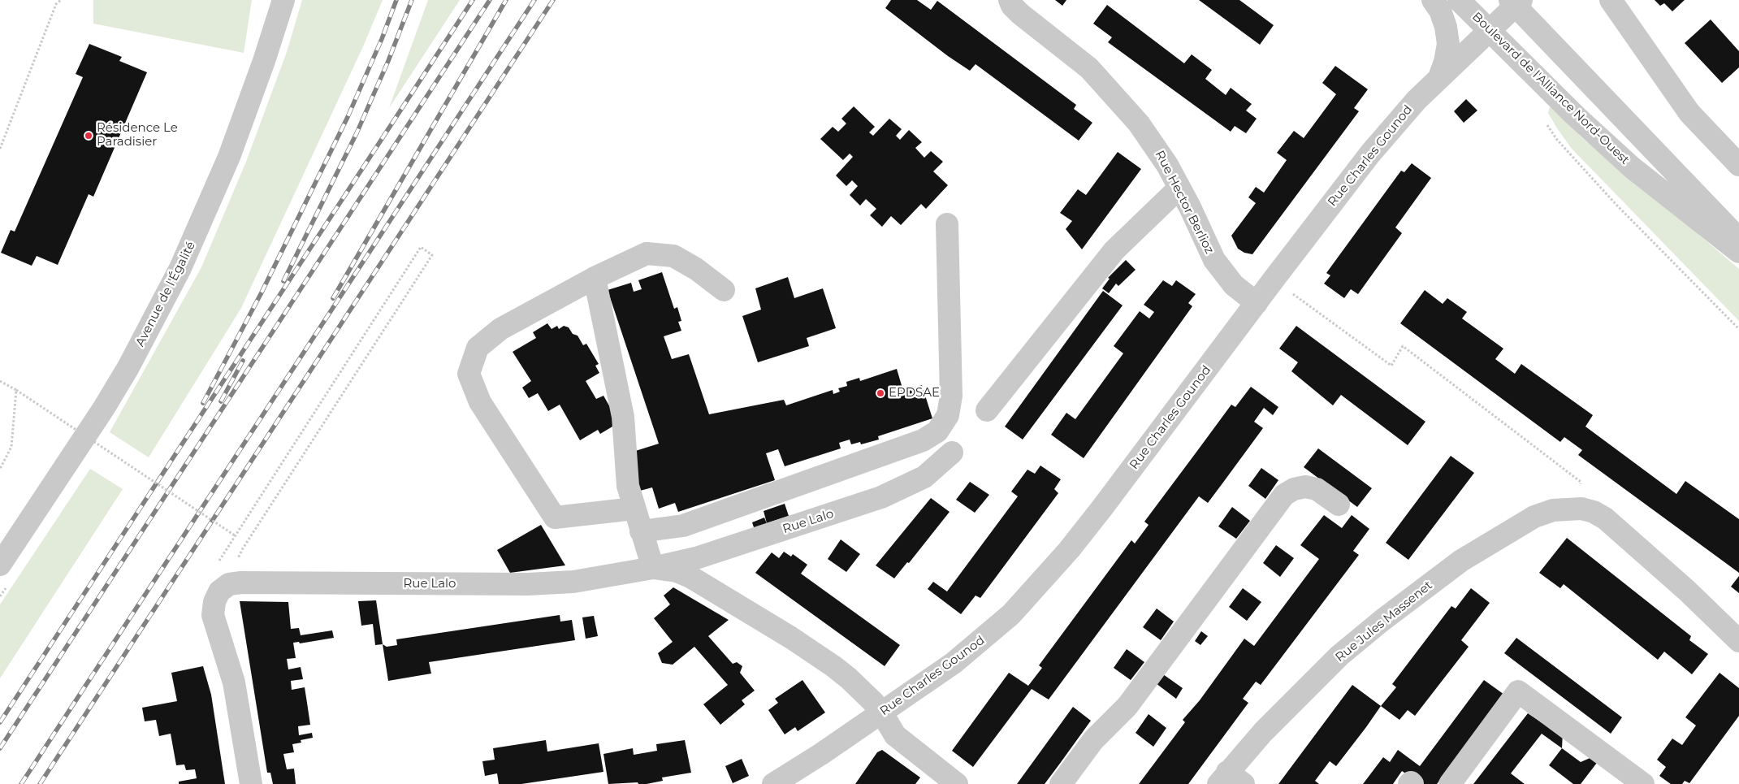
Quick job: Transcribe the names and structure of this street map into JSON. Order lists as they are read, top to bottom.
{
  "streets": {
    "street": [
      "Boulevard de l'Alliance Nord-Ouest",
      "Rue Charles Gounod",
      "Rue Hector Berlioz",
      "Avenue de l'Égalité",
      "Rue Lalo",
      "Rue Jules Massenet"
    ]
  },
  "crossings": [
    ["Boulevard de l'Alliance Nord-Ouest", "Rue Charles Gounod"],
    ["Rue Charles Gounod", "Rue Hector Berlioz"],
    ["Rue Charles Gounod", "Rue Lalo"]
  ],
  "places": ["Résidence Le Paradisier", "EPDSAE"]
}
